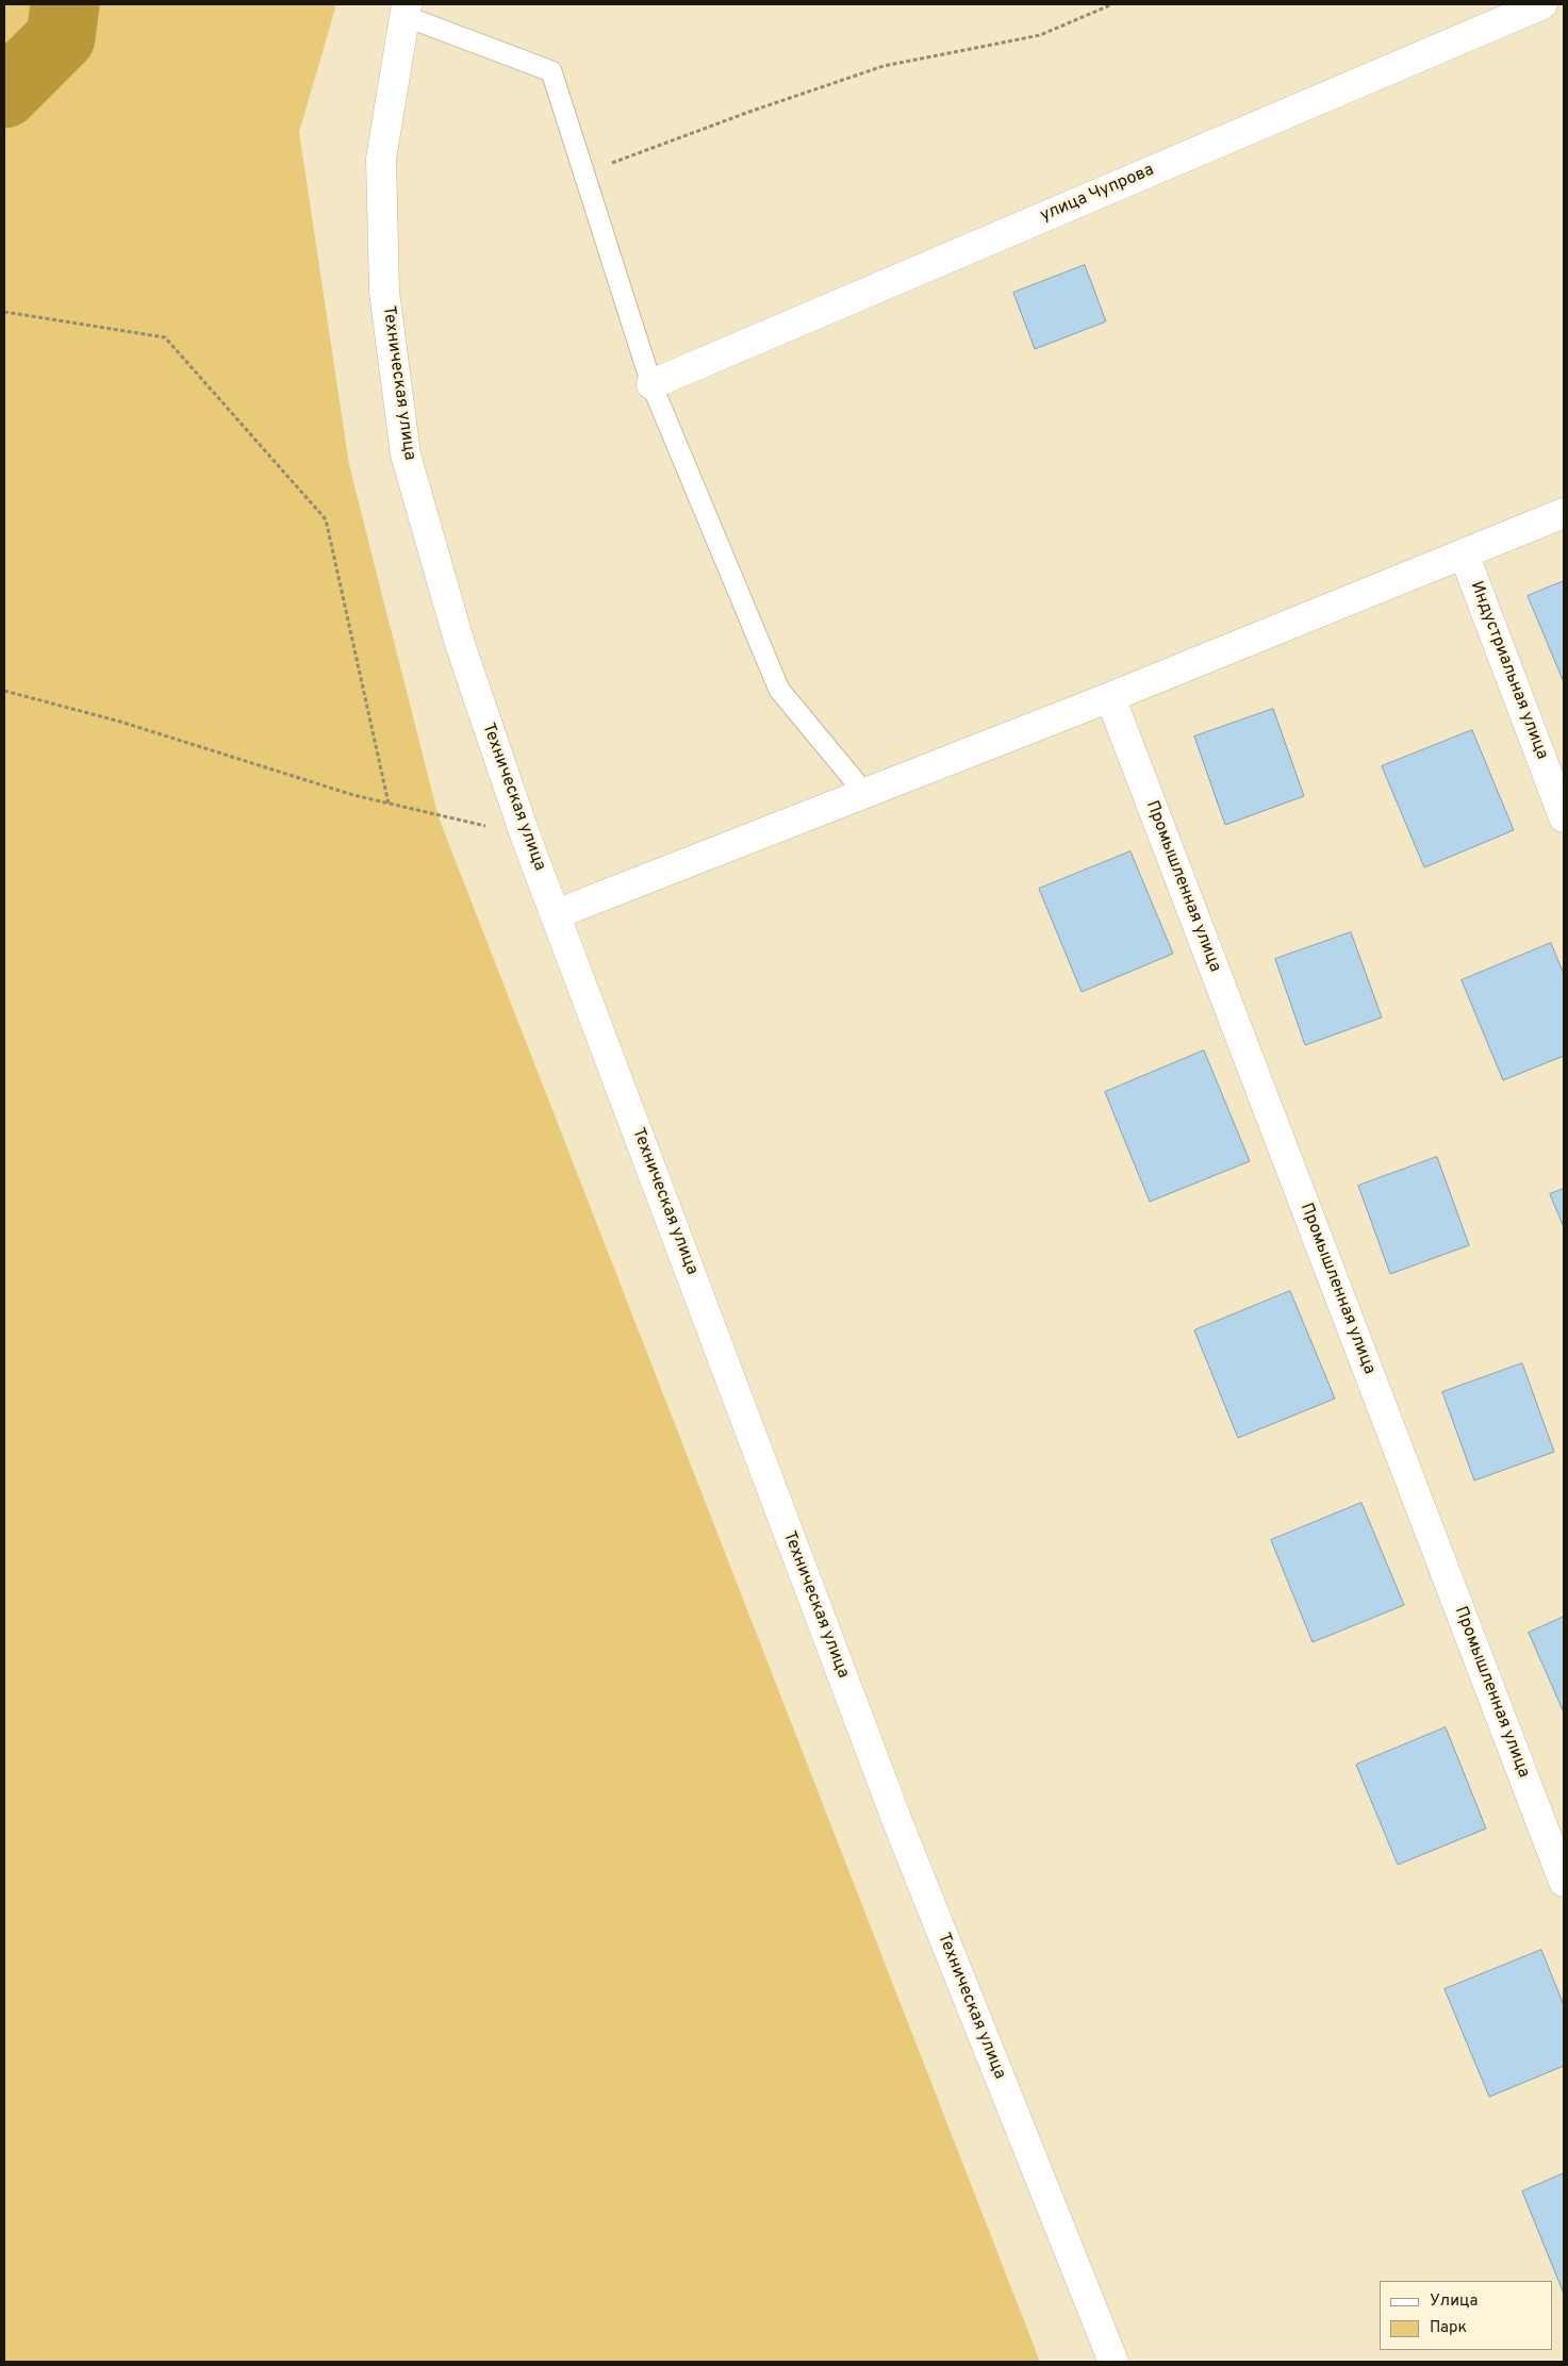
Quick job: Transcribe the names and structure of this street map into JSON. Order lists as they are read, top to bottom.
{
  "streets": {
    "street": [
      "улица Чупрова",
      "Техническая улица",
      "Индустриальная улица",
      "Промышленная улица"
    ]
  },
  "legend": ["Улица", "Парк"]
}
